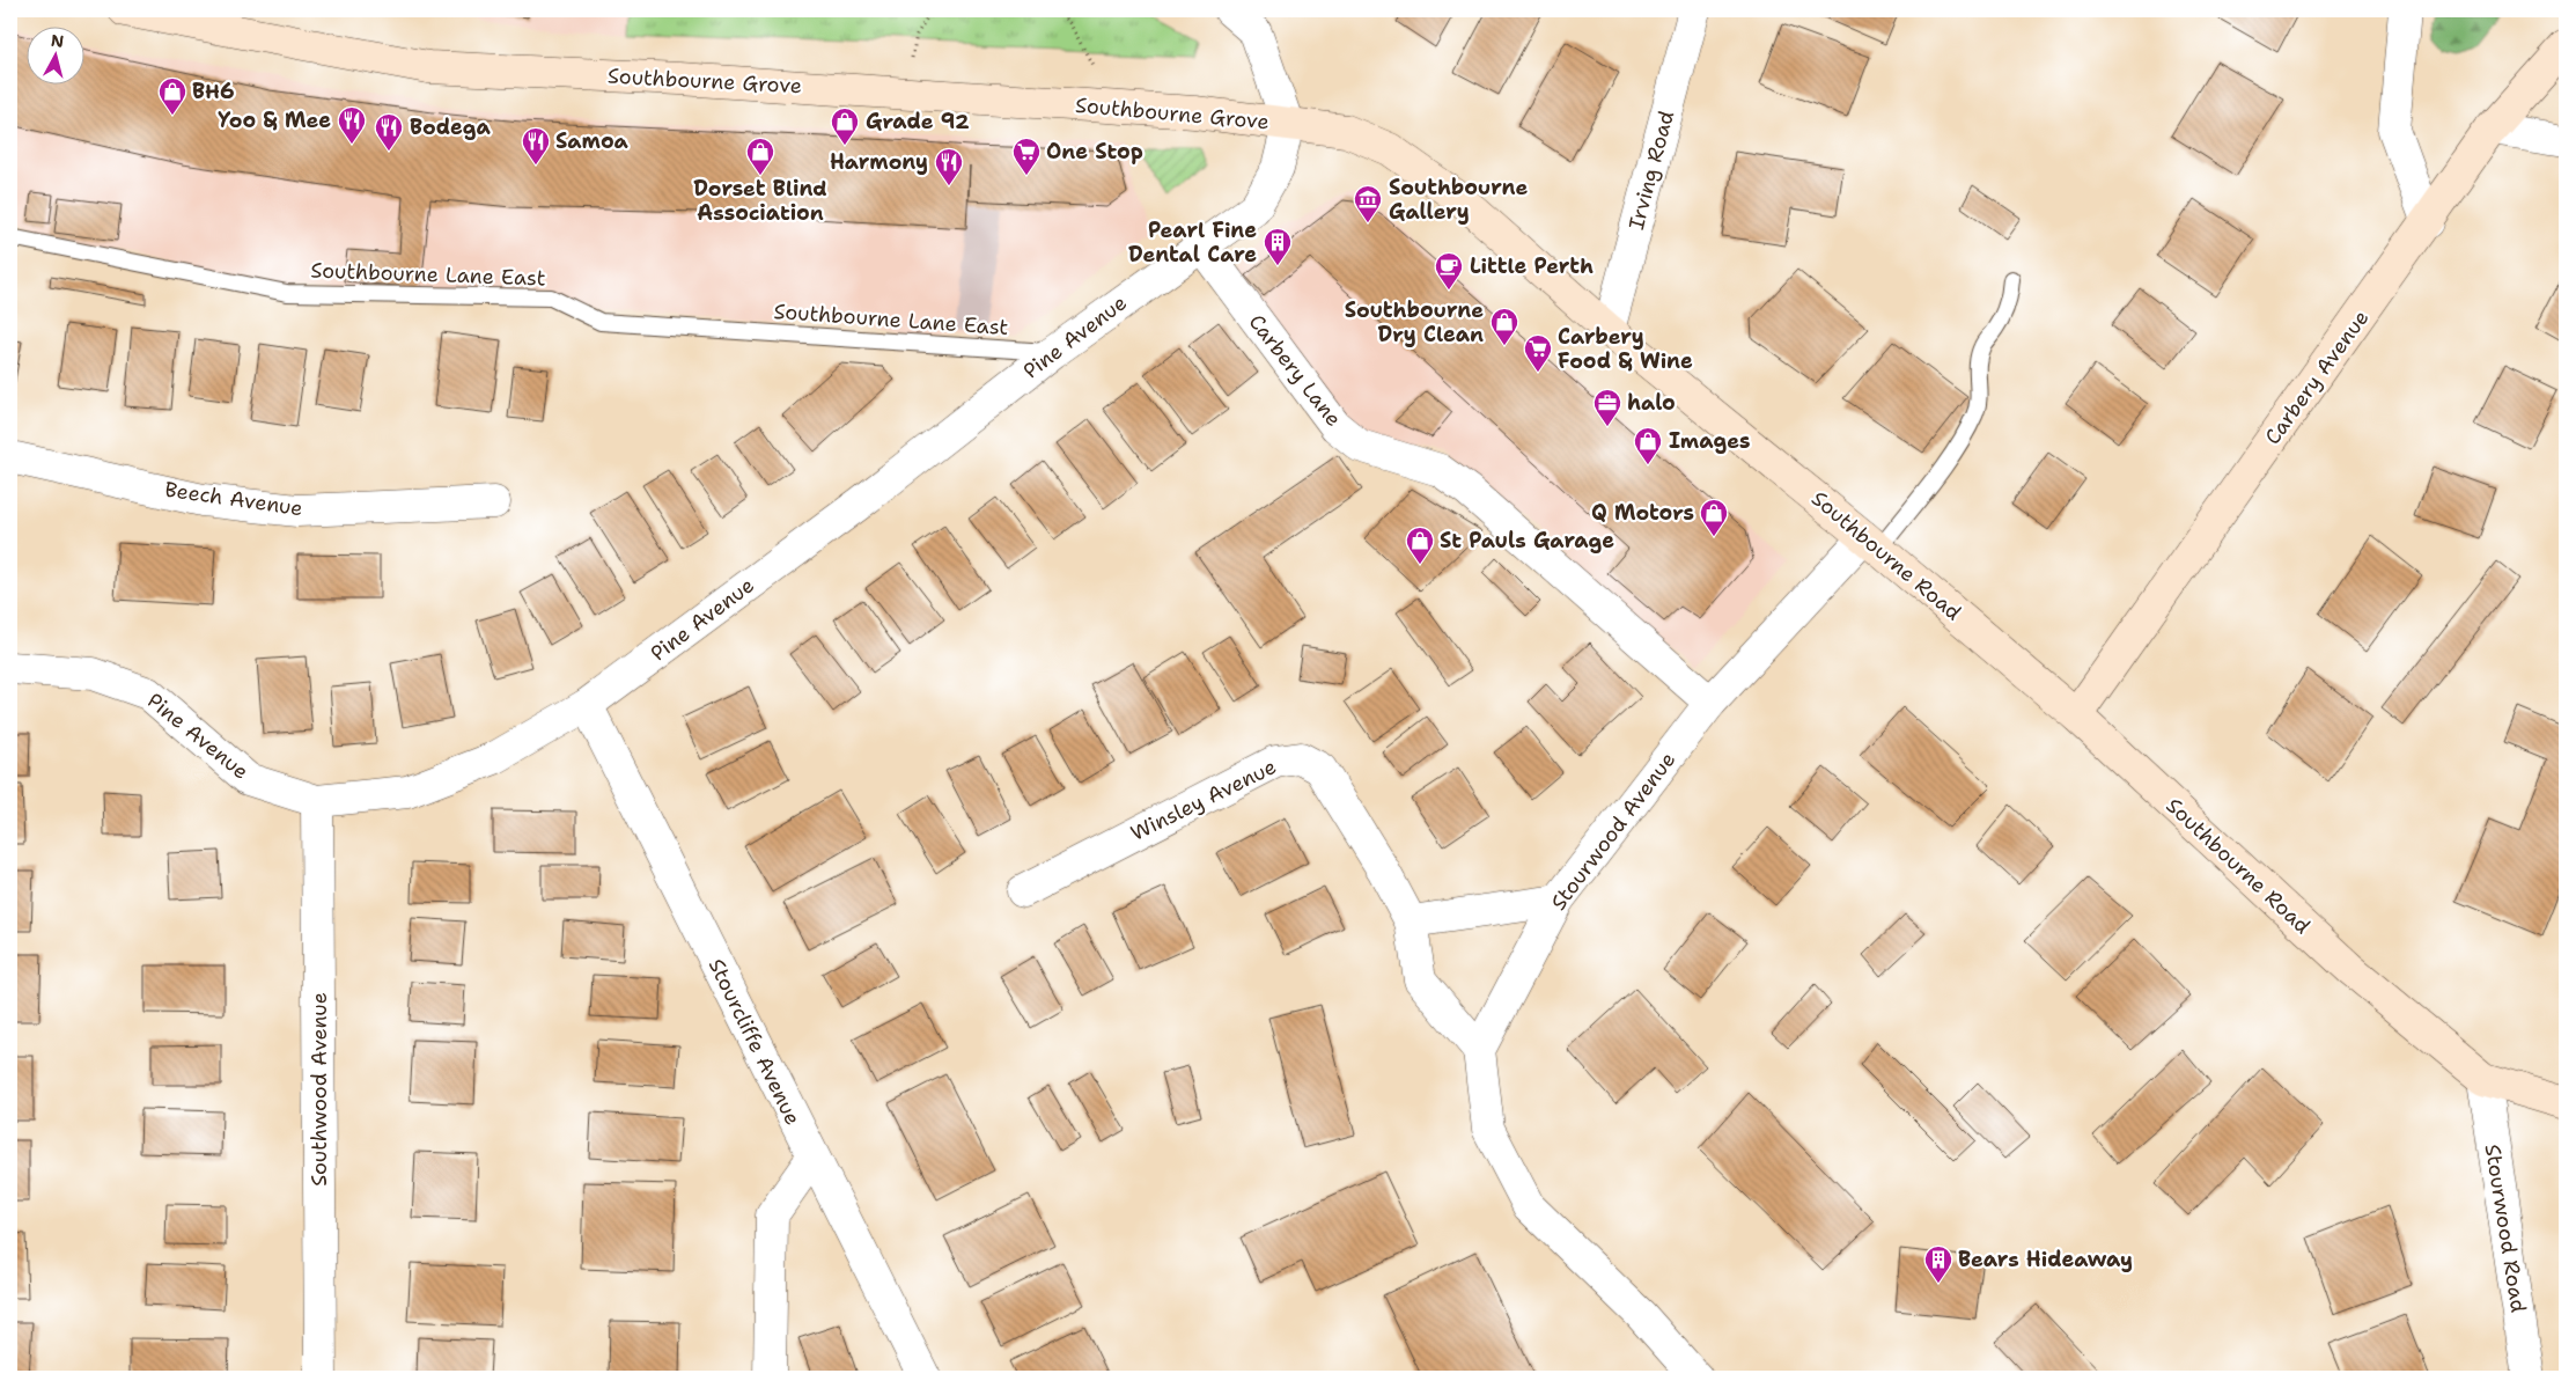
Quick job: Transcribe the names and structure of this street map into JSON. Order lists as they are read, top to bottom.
{
  "streets": {
    "main road": ["Southbourne Grove", "Carbery Avenue", "Southbourne Road"],
    "street": [
      "Irving Road",
      "Pine Avenue",
      "Carbery Lane",
      "Beech Avenue",
      "Winsley Avenue",
      "Stourwood Avenue",
      "Stourcliffe Avenue",
      "Southwood Avenue",
      "Stourwood Road"
    ],
    "lane": ["Southbourne Lane East"]
  },
  "crossings": [
    ["Southbourne Grove", "Pine Avenue"],
    ["Southbourne Grove", "Southbourne Road"],
    ["Irving Road", "Southbourne Road"],
    ["Southbourne Lane East", "Pine Avenue"],
    ["Pine Avenue", "Carbery Lane"],
    ["Pine Avenue", "Southbourne Road"],
    ["Pine Avenue", "Stourcliffe Avenue"],
    ["Pine Avenue", "Southwood Avenue"],
    ["Carbery Lane", "Stourwood Avenue"],
    ["Carbery Avenue", "Southbourne Road"],
    ["Southbourne Road", "Stourwood Avenue"],
    ["Southbourne Road", "Stourwood Road"],
    ["Winsley Avenue", "Stourwood Avenue"]
  ],
  "places": {
    "shop": [
      "BH6",
      "Grade 92",
      "Dorset Blind Association",
      "Southbourne Dry Clean",
      "Images",
      "Q Motors",
      "St Pauls Garage"
    ],
    "restaurant": [
      "Yoo & Mee",
      "Bodega",
      "Samoa",
      "Harmony"
    ],
    "supermarket": ["One Stop", "Carbery Food & Wine"],
    "museum": ["Southbourne Gallery"],
    "building": ["Pearl Fine Dental Care", "Bears Hideaway"],
    "cafe": ["Little Perth"],
    "office": ["halo"]
  },
  "north": "top"
}
